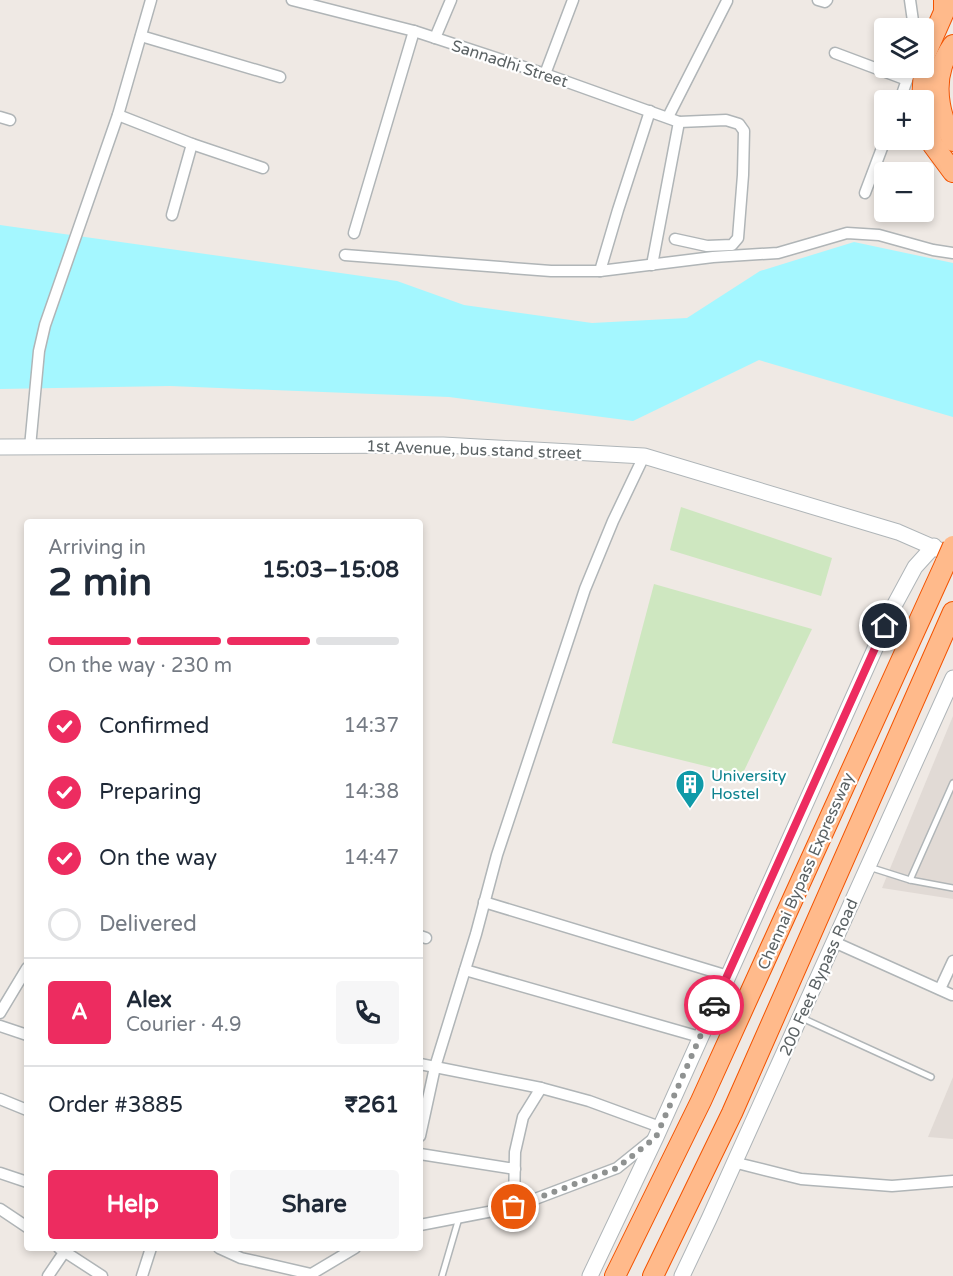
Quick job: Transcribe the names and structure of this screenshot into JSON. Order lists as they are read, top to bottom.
{
  "streets": {
    "highway": ["Chennai Bypass Expressway"],
    "street": ["Sannadhi Street", "1st Avenue, bus stand street", "200 Feet Bypass Road"]
  },
  "crossings": [
    ["1st Avenue, bus stand street", "Chennai Bypass Expressway"]
  ],
  "places": {
    "building": ["University Hostel"]
  },
  "page": {
    "map_buttons": ["+", "−"],
    "heading": ["2 min", "Arriving in", "15:03–15:08"],
    "panel": [
      "Alex",
      "Courier · 4.9",
      "Order #3885",
      "₹261"
    ],
    "bar": "On the way · 230 m",
    "list": [
      ["Confirmed", "14:37"],
      ["Preparing", "14:38"],
      ["On the way", "14:47"],
      "Delivered"
    ],
    "round": "A",
    "buttons": ["Help", "Share"]
  }
}
